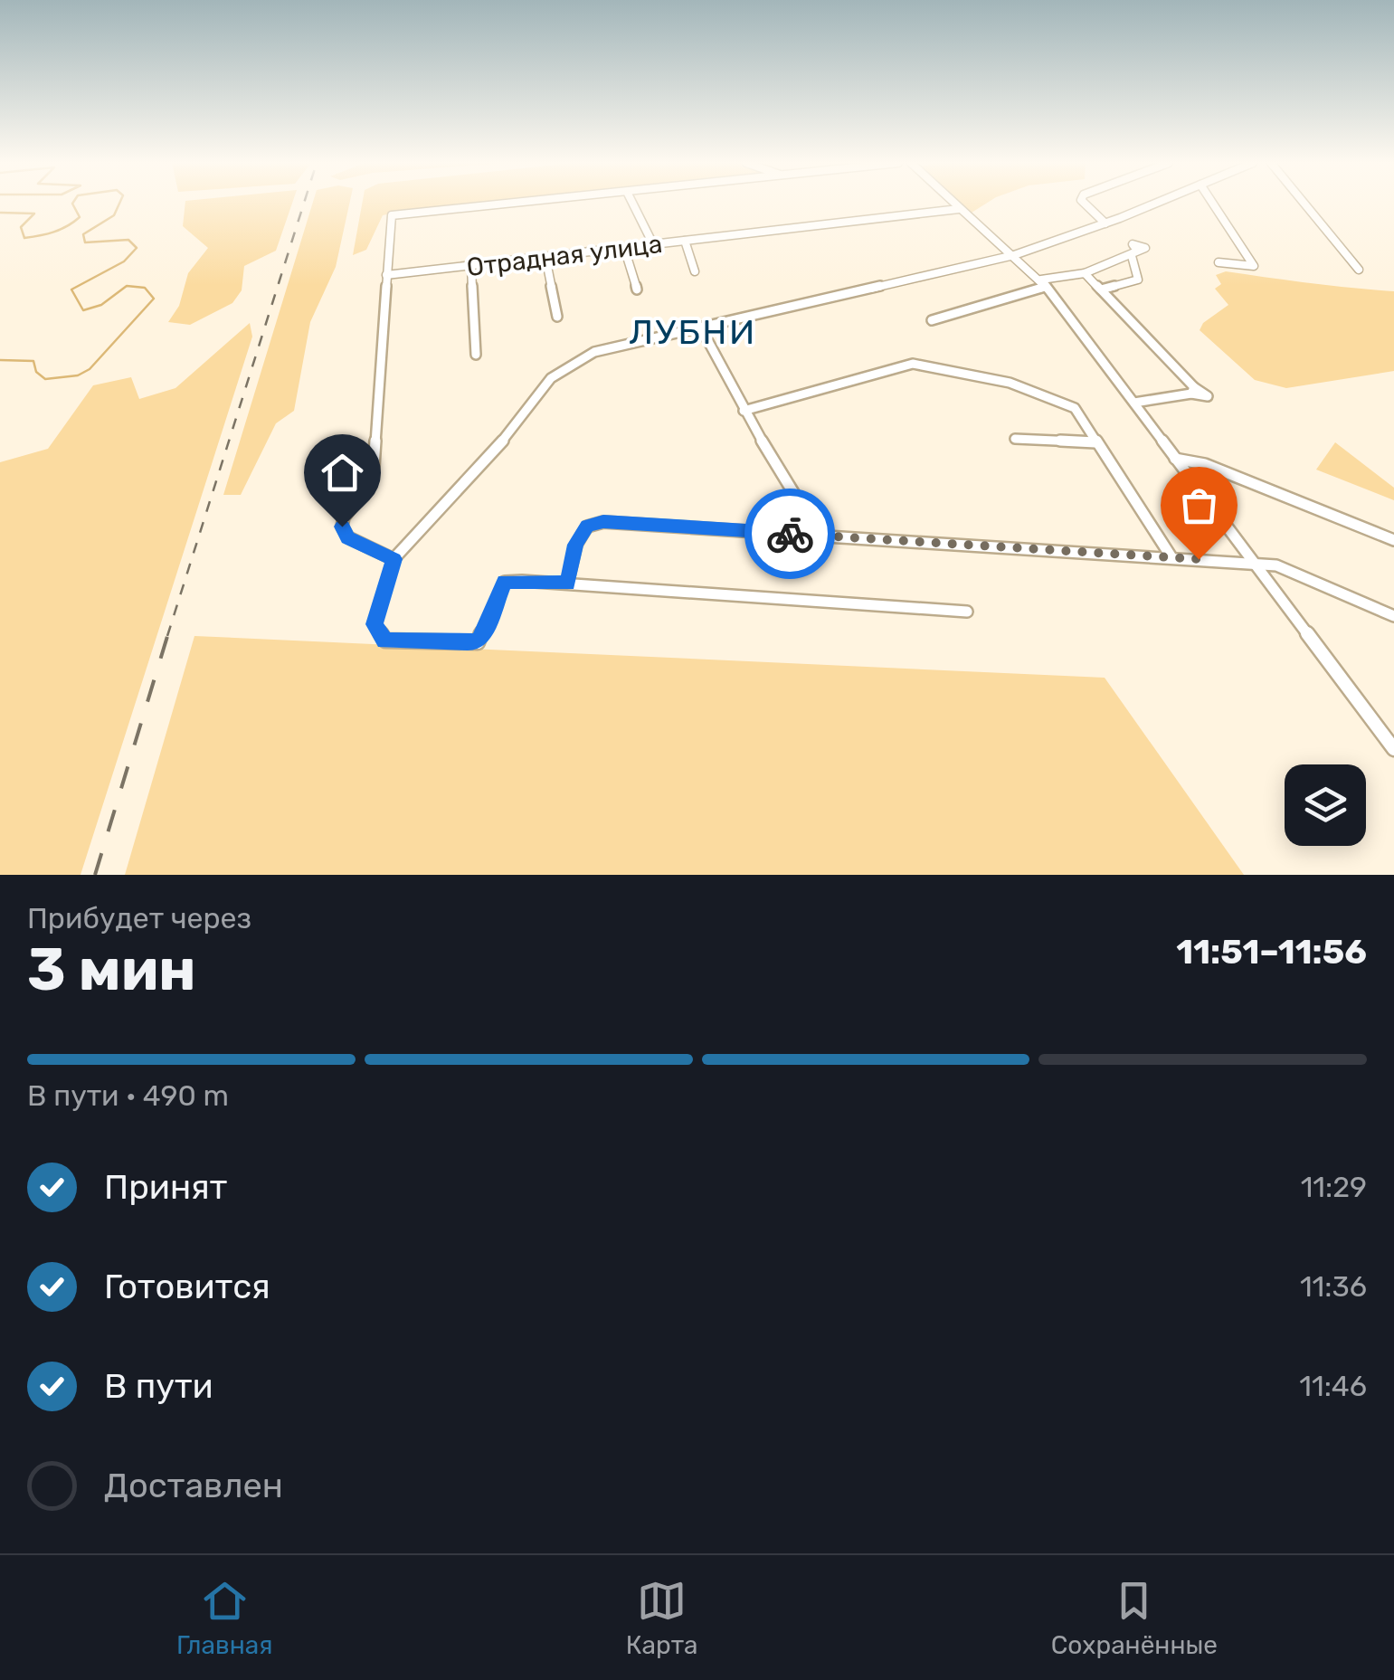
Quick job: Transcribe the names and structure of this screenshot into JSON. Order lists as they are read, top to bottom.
{
  "streets": {
    "street": ["Отрадная улица"]
  },
  "districts": ["ЛУБНИ"],
  "page": {
    "heading": ["3 мин", "Прибудет через", "11:51–11:56"],
    "bar": "В пути · 490 m",
    "list": [
      ["Принят", "11:29"],
      ["Готовится", "11:36"],
      ["В пути", "11:46"],
      "Доставлен"
    ],
    "tabs": ["Главная", "Карта", "Сохранённые"]
  }
}
